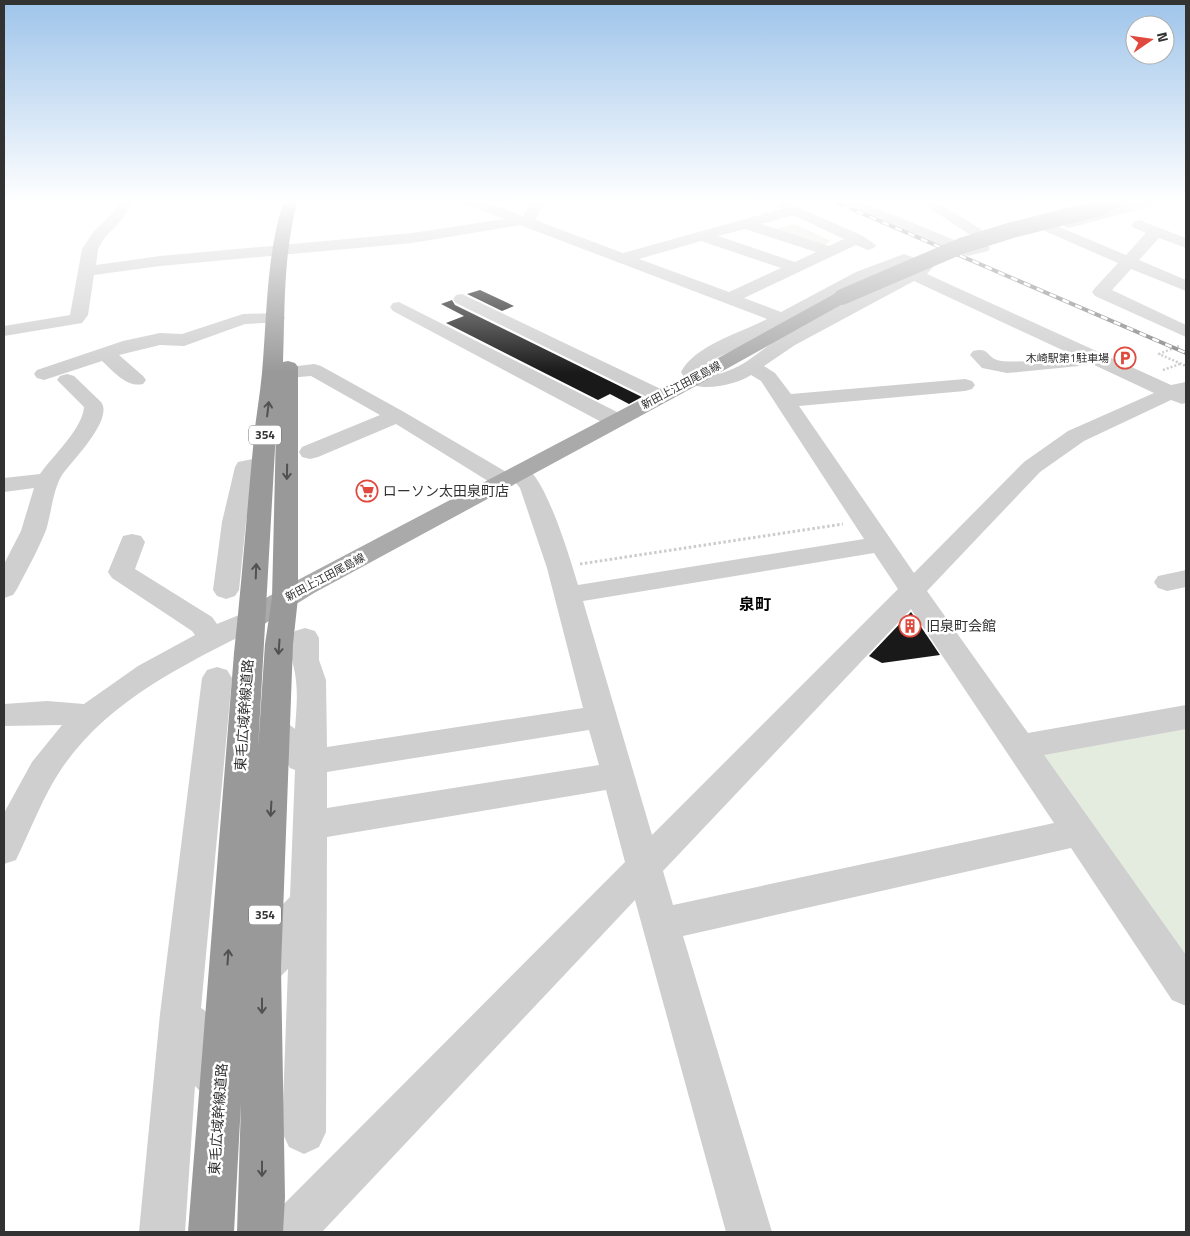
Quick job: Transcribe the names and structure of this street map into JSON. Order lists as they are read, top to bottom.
{
  "streets": {
    "highway": ["354", "東毛広域幹線道路"],
    "main road": ["新田上江田尾島線"]
  },
  "crossings": [
    ["新田上江田尾島線", "東毛広域幹線道路"]
  ],
  "districts": ["泉町"],
  "places": {
    "parking": ["木崎駅第1駐車場"],
    "supermarket": ["ローソン太田泉町店"],
    "building": ["旧泉町会館"]
  },
  "north": "right"
}
